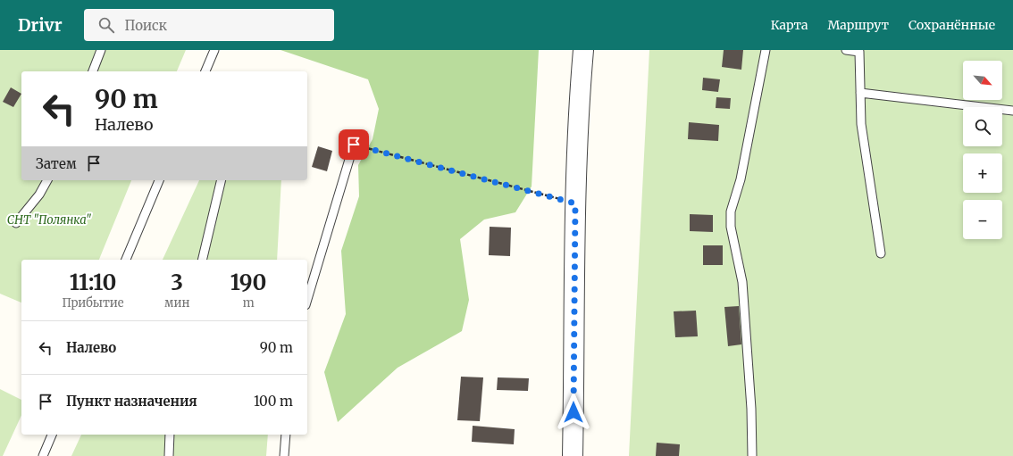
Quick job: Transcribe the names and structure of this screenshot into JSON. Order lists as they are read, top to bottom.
{
  "parks": ["СНТ \"Полянка\""],
  "north": "bottom right",
  "page": {
    "header": "Drivr",
    "search": "Поиск",
    "nav": ["Карта", "Маршрут", "Сохранённые"],
    "map_buttons": ["+", "−"],
    "turn": ["90 m", "Налево"],
    "then": "Затем",
    "eta": [
      "11:10",
      "Прибытие",
      "3",
      "мин",
      "190",
      "m"
    ],
    "list": [
      {
        "name": "Налево",
        "value": "90 m"
      },
      {
        "name": "Пункт назначения",
        "value": "100 m"
      }
    ]
  }
}
